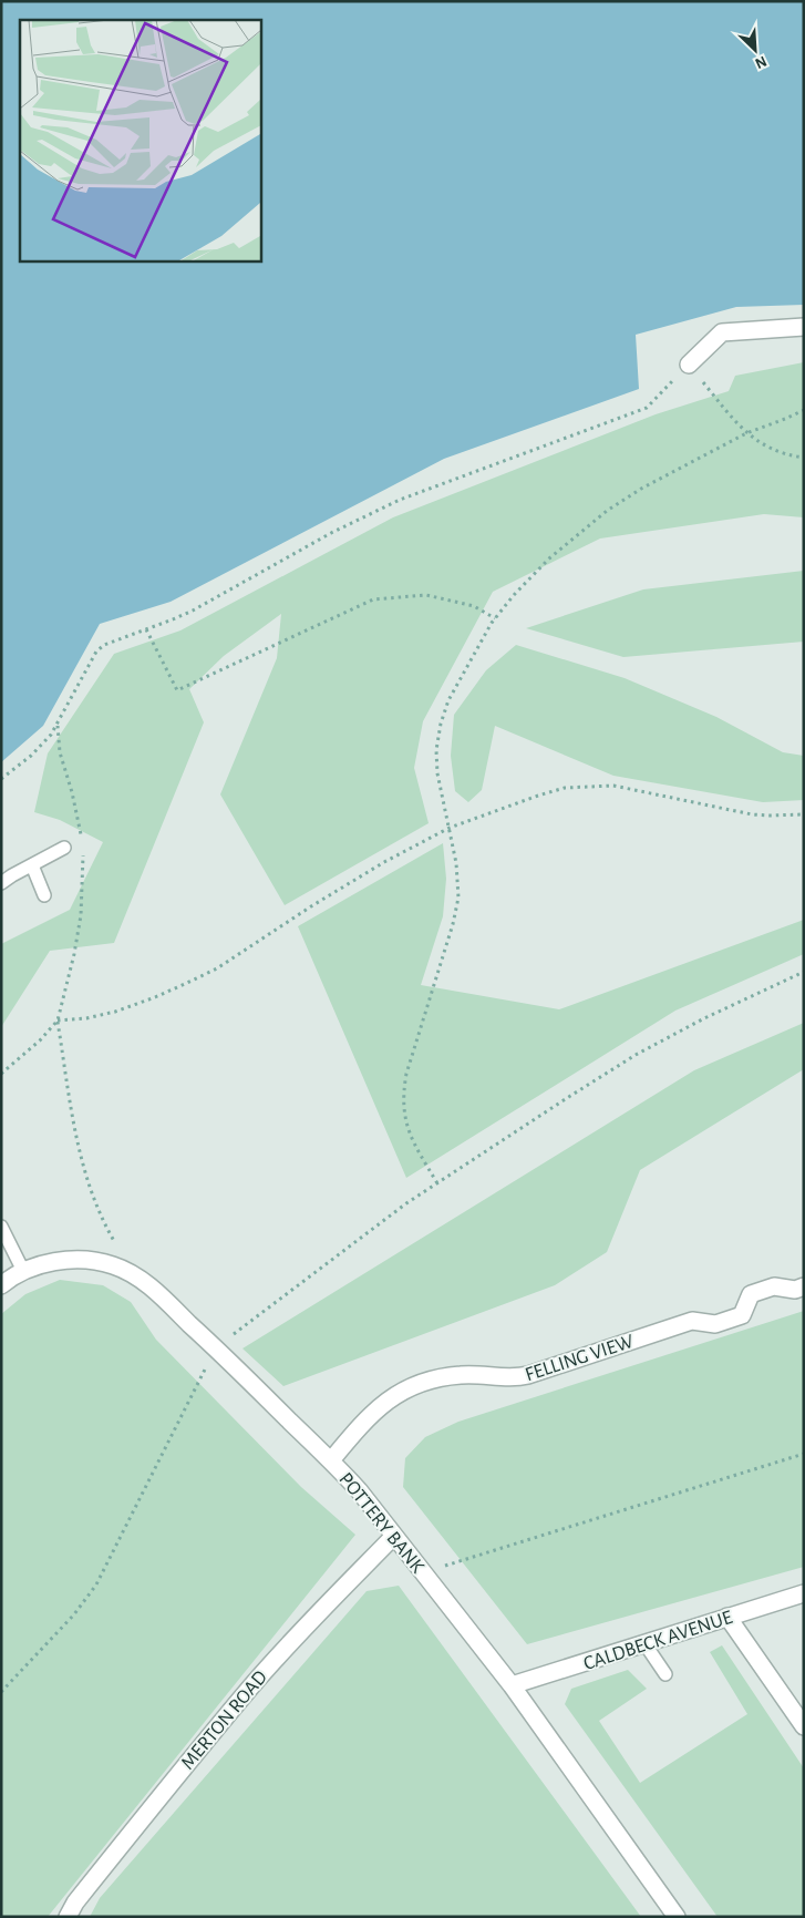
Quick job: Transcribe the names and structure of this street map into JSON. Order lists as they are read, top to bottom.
{
  "streets": {
    "street": [
      "FELLING VIEW",
      "POTTERY BANK",
      "CALDBECK AVENUE",
      "MERTON ROAD"
    ]
  },
  "crossings": [
    ["FELLING VIEW", "POTTERY BANK"],
    ["POTTERY BANK", "CALDBECK AVENUE"],
    ["POTTERY BANK", "MERTON ROAD"]
  ],
  "north": "bottom right"
}
